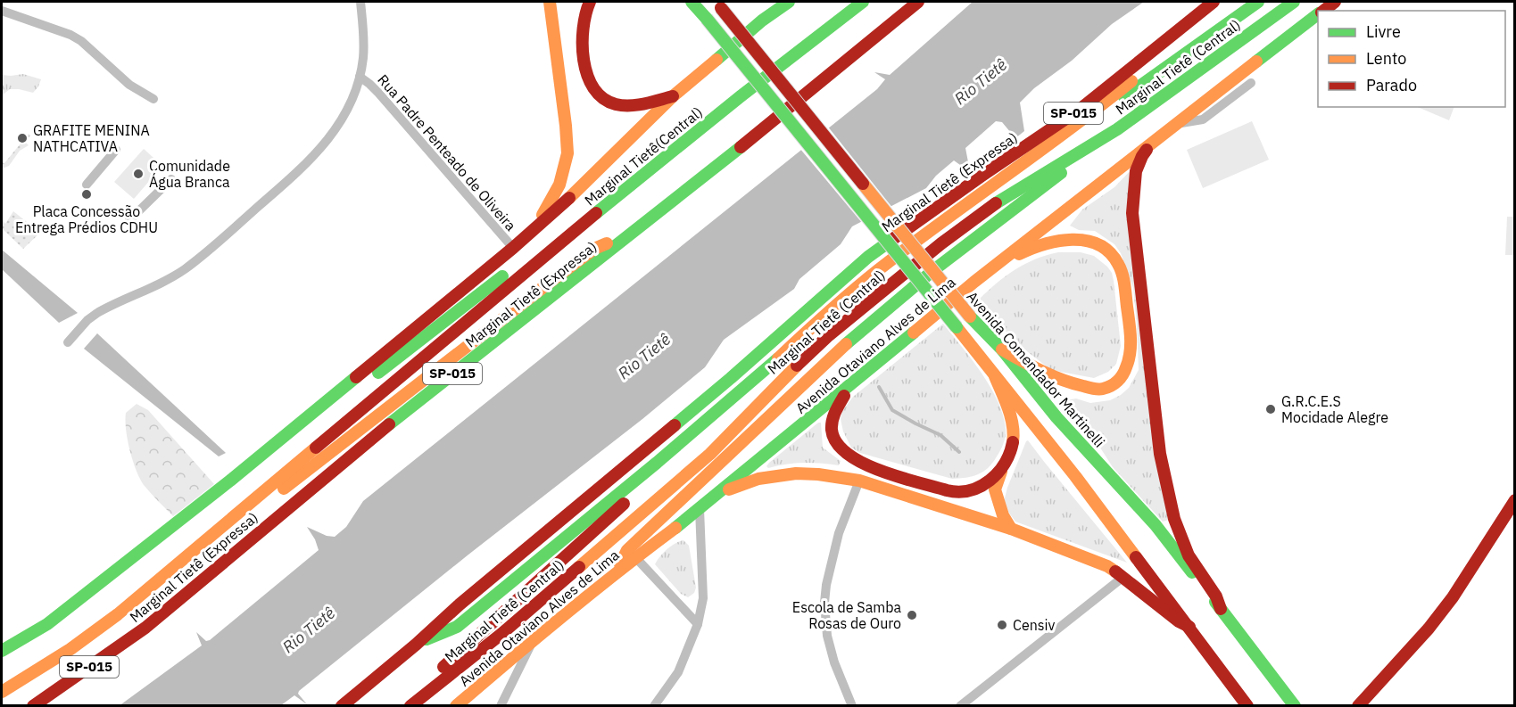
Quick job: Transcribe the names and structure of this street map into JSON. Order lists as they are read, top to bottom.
{
  "streets": {
    "main road": [
      "Marginal Tietê (Central)",
      "SP-015",
      "Marginal Tietê(Central)",
      "Marginal Tietê (Expressa)",
      "Avenida Otaviano Alves de Lima",
      "Avenida Comendador Martinelli"
    ],
    "street": ["Rua Padre Penteado de Oliveira"]
  },
  "crossings": [
    ["Marginal Tietê (Central)", "SP-015"],
    ["Marginal Tietê (Central)", "Marginal Tietê (Expressa)"]
  ],
  "water": ["Rio Tietê"],
  "places": [
    "GRAFITE MENINA NATHCATIVA",
    "Comunidade Água Branca",
    "Placa Concessão Entrega Prédios CDHU",
    "G.R.C.E.S Mocidade Alegre",
    "Escola de Samba Rosas de Ouro",
    "Censiv"
  ],
  "legend": ["Livre", "Lento", "Parado"]
}
